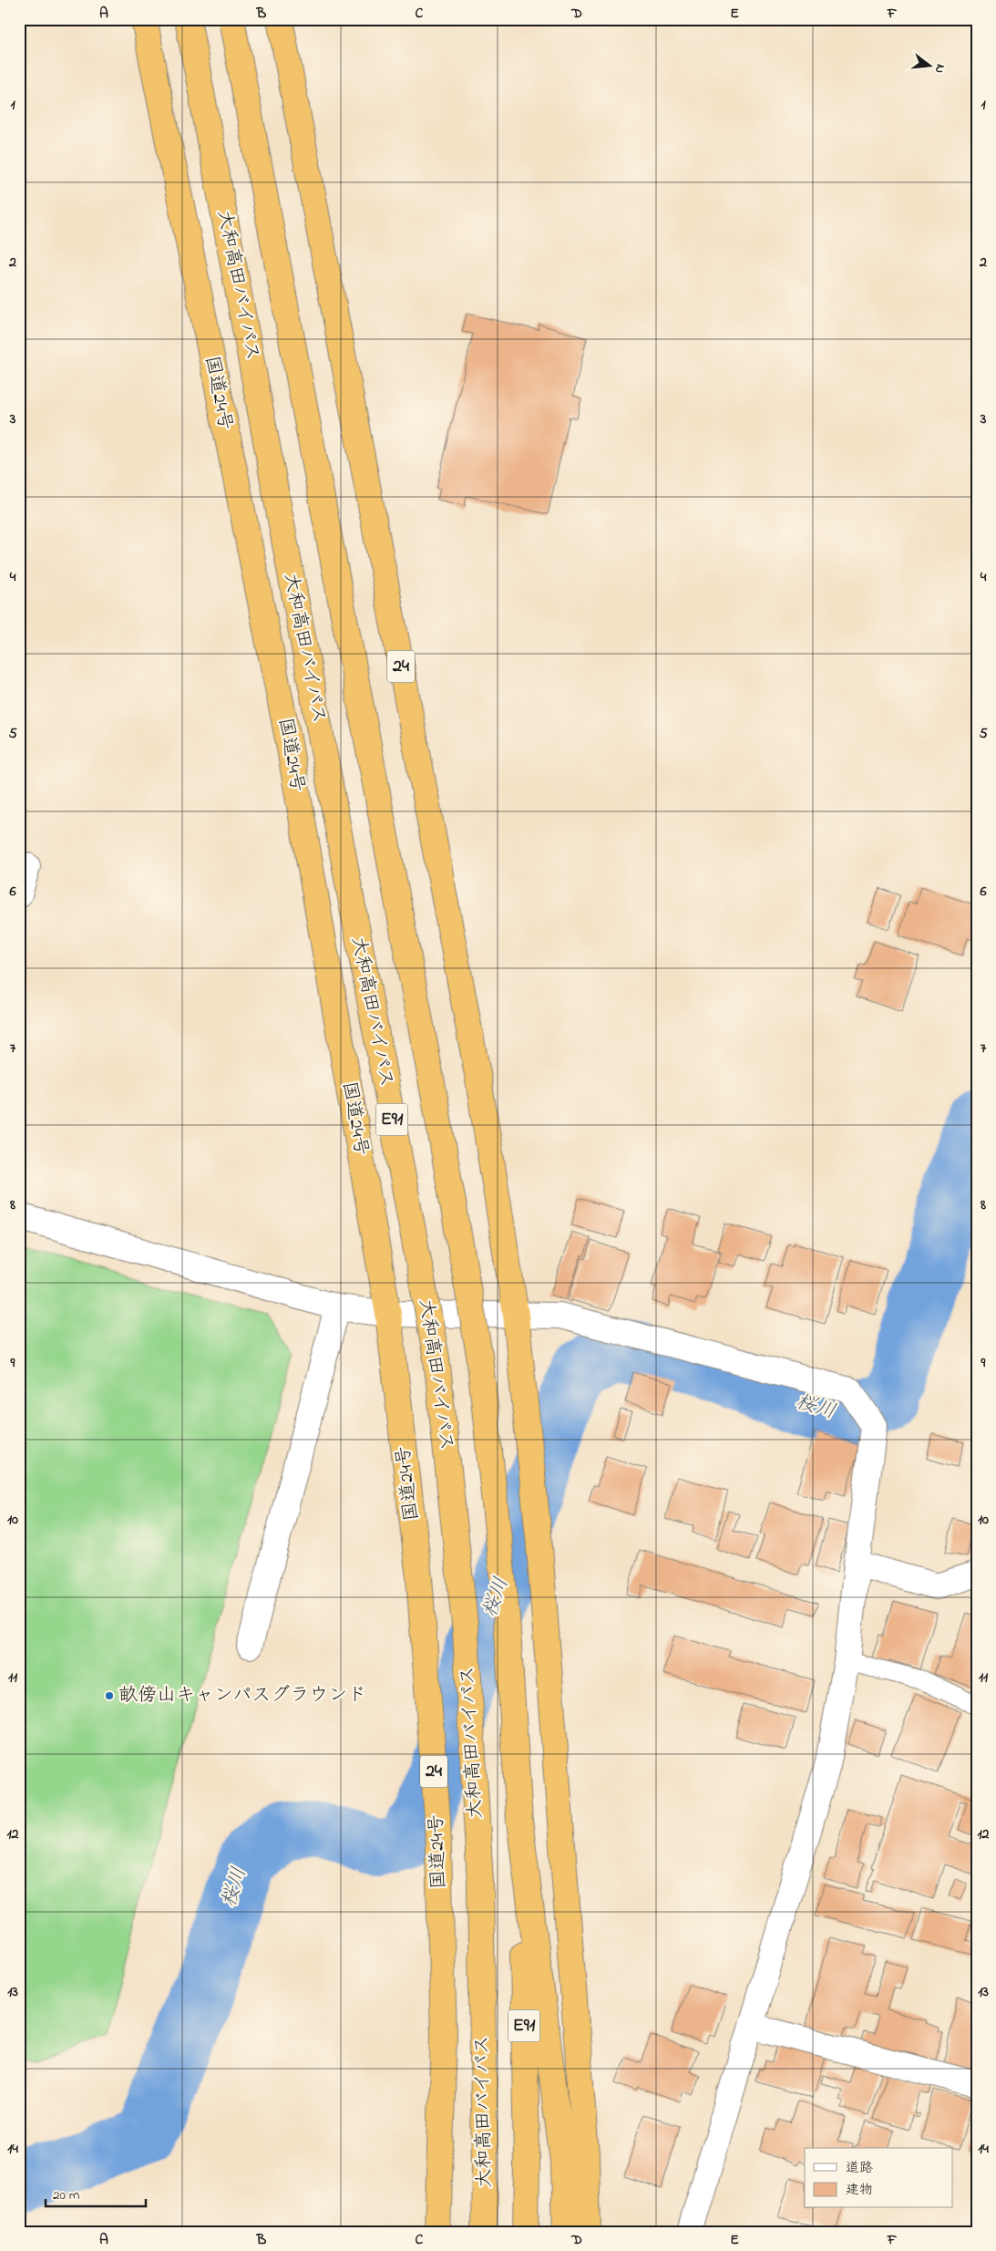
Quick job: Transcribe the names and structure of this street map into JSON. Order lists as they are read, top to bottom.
{
  "streets": {
    "highway": [
      "大和高田バイパス",
      "国道24号",
      "24",
      "E91"
    ]
  },
  "water": ["桜川"],
  "places": ["畝傍山キャンパスグラウンド"],
  "legend": ["道路", "建物"],
  "scale_bar": "20 m",
  "north": "right",
  "grid": {
    "columns": [
      "A",
      "B",
      "C",
      "D",
      "E",
      "F"
    ],
    "rows": [
      "1",
      "2",
      "3",
      "4",
      "5",
      "6",
      "7",
      "8",
      "9",
      "10",
      "11",
      "12",
      "13",
      "14"
    ]
  }
}
